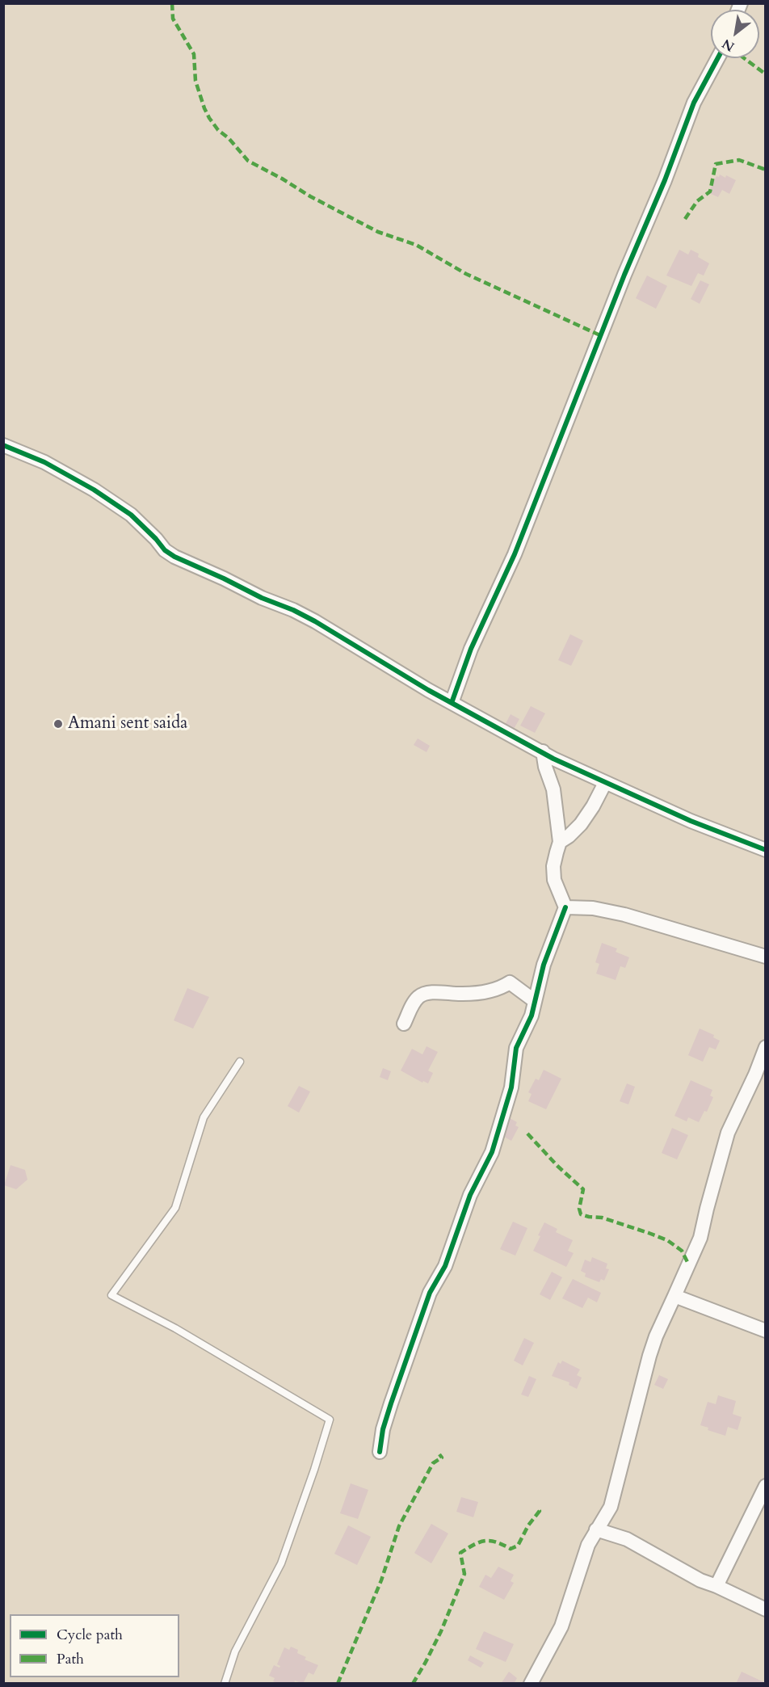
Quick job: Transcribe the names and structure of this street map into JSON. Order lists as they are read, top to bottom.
{
  "places": ["Amani sent saida"],
  "legend": ["Cycle path", "Path"],
  "north": "bottom left"
}
